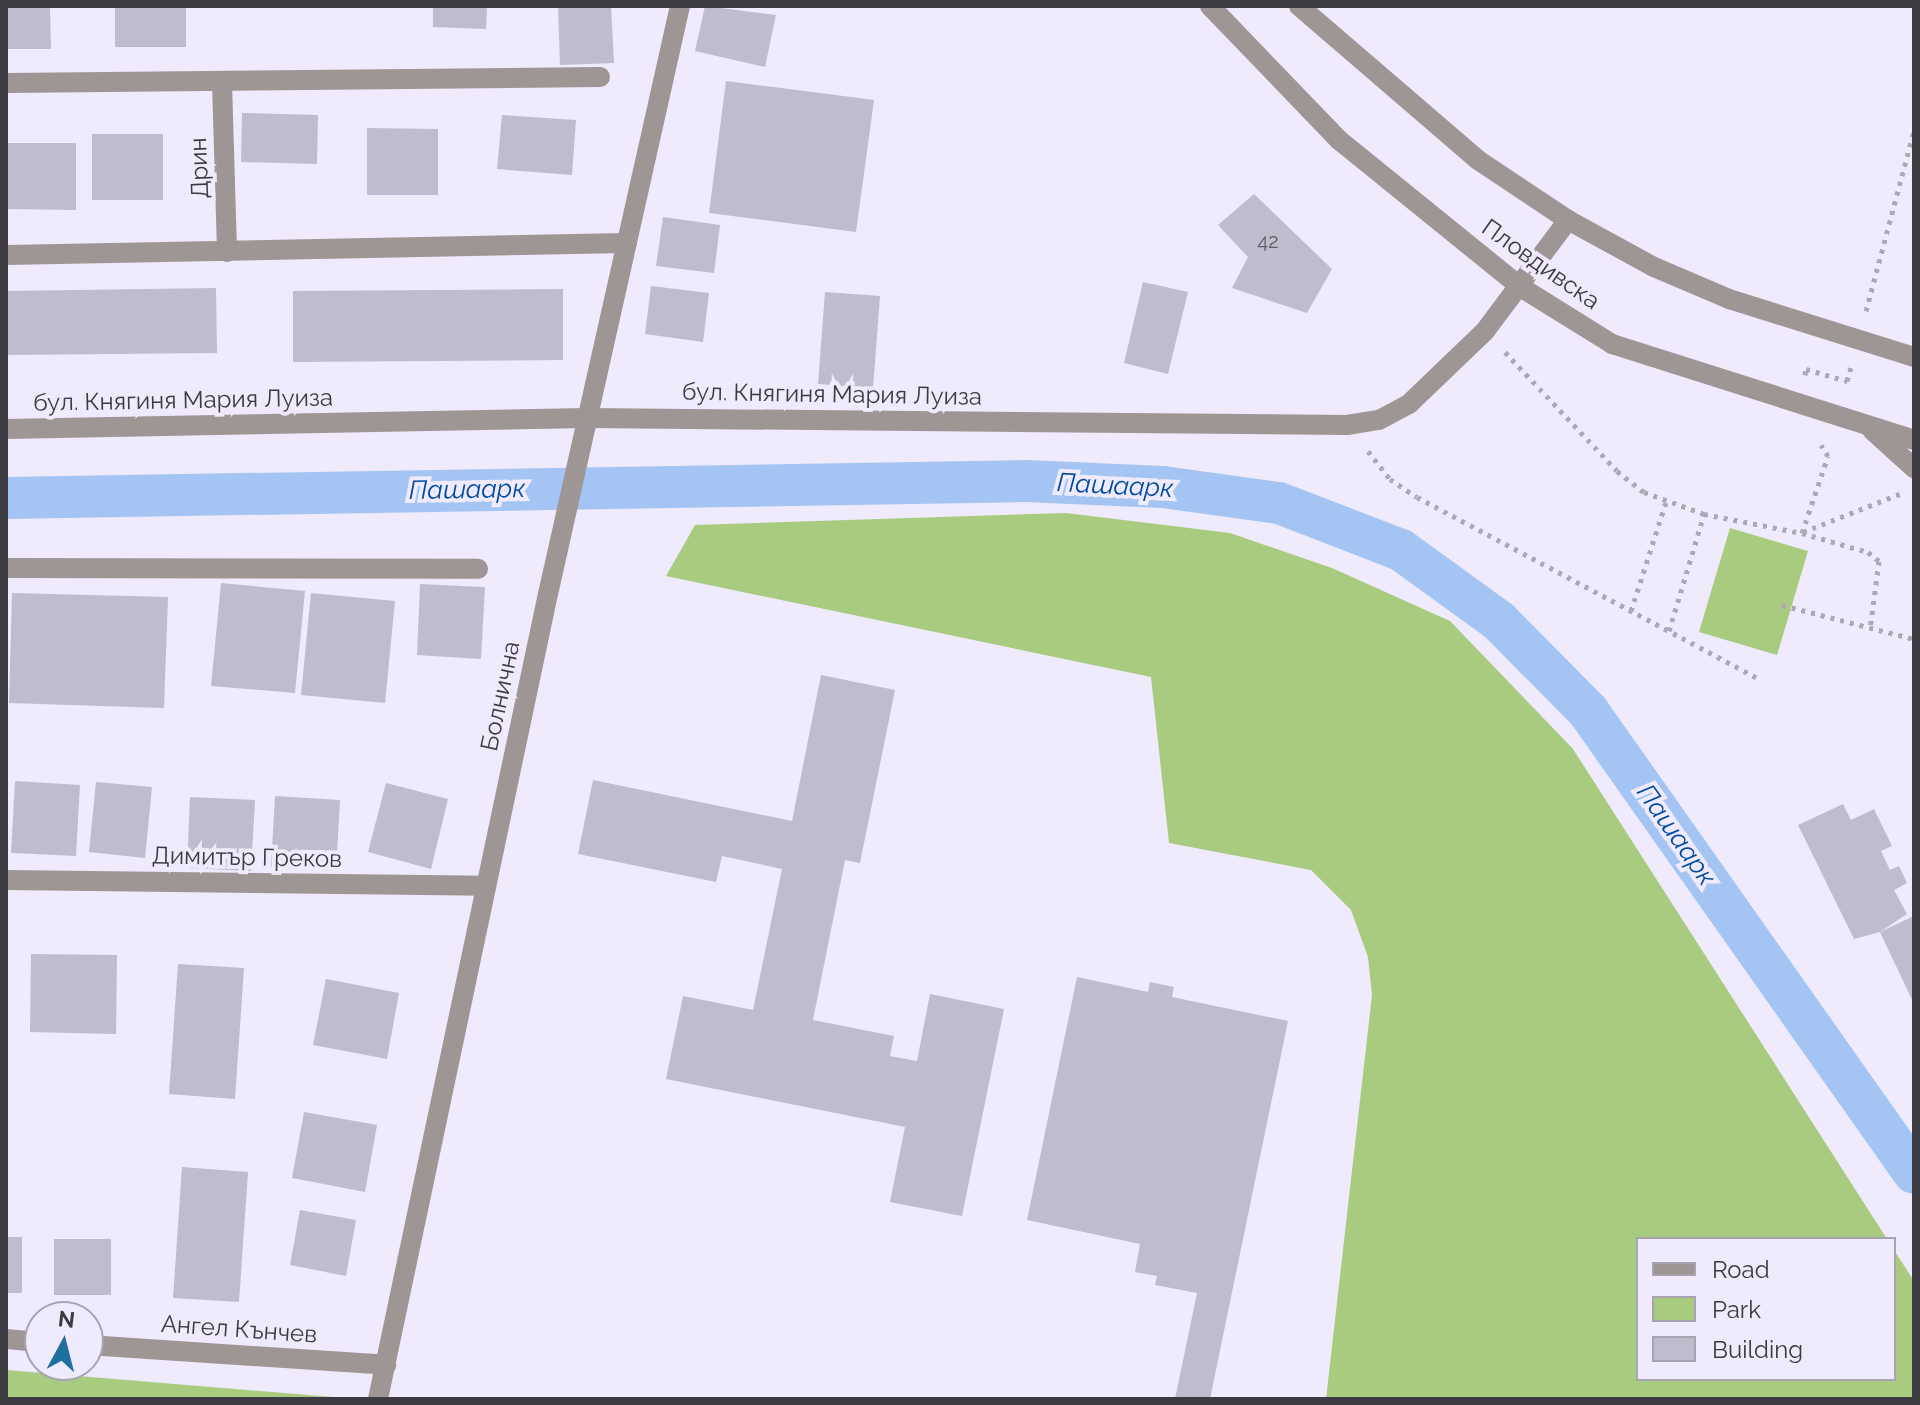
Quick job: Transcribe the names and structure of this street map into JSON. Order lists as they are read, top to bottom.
{
  "streets": {
    "street": [
      "Дрин",
      "Пловдивска",
      "бул. Княгиня Мария Луиза",
      "Болнична",
      "Димитър Греков",
      "Ангел Кънчев"
    ]
  },
  "crossings": [
    ["Пловдивска", "бул. Княгиня Мария Луиза"],
    ["бул. Княгиня Мария Луиза", "Болнична"],
    ["Болнична", "Димитър Греков"],
    ["Болнична", "Ангел Кънчев"]
  ],
  "water": ["Пашаарк"],
  "house_numbers": ["42"],
  "legend": ["Road", "Park", "Building"],
  "north": "top"
}
